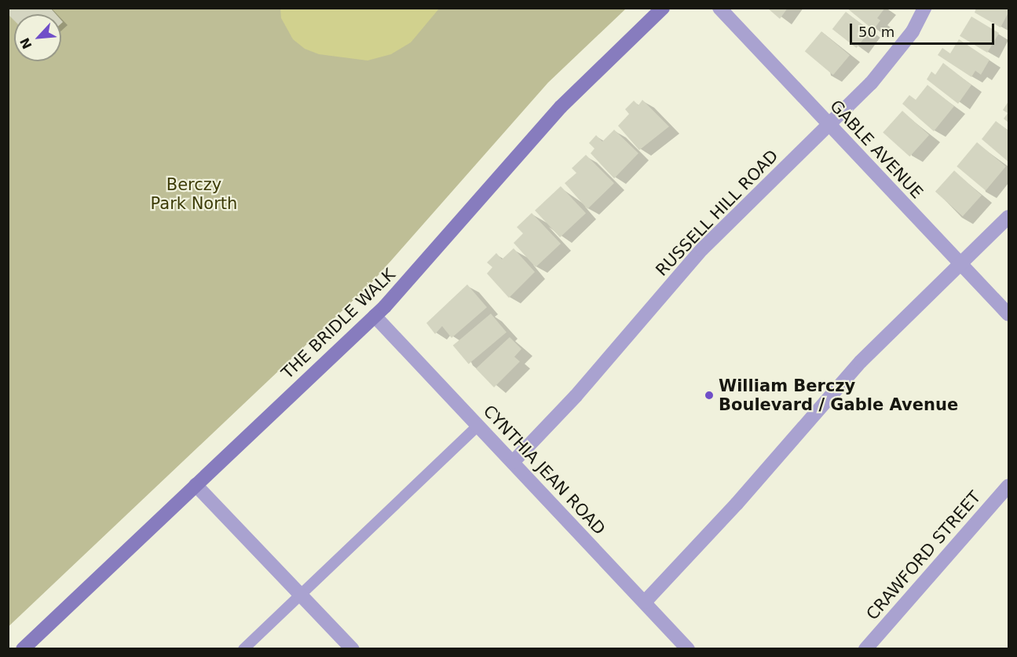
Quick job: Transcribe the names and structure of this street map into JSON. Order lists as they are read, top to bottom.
{
  "streets": {
    "street": [
      "GABLE AVENUE",
      "RUSSELL HILL ROAD",
      "THE BRIDLE WALK",
      "CYNTHIA JEAN ROAD",
      "CRAWFORD STREET"
    ]
  },
  "crossings": [
    ["GABLE AVENUE", "RUSSELL HILL ROAD"],
    ["RUSSELL HILL ROAD", "CYNTHIA JEAN ROAD"],
    ["THE BRIDLE WALK", "CYNTHIA JEAN ROAD"]
  ],
  "parks": ["Berczy Park North"],
  "places": ["William Berczy Boulevard / Gable Avenue"],
  "scale_bar": "50 m",
  "north": "bottom left"
}
